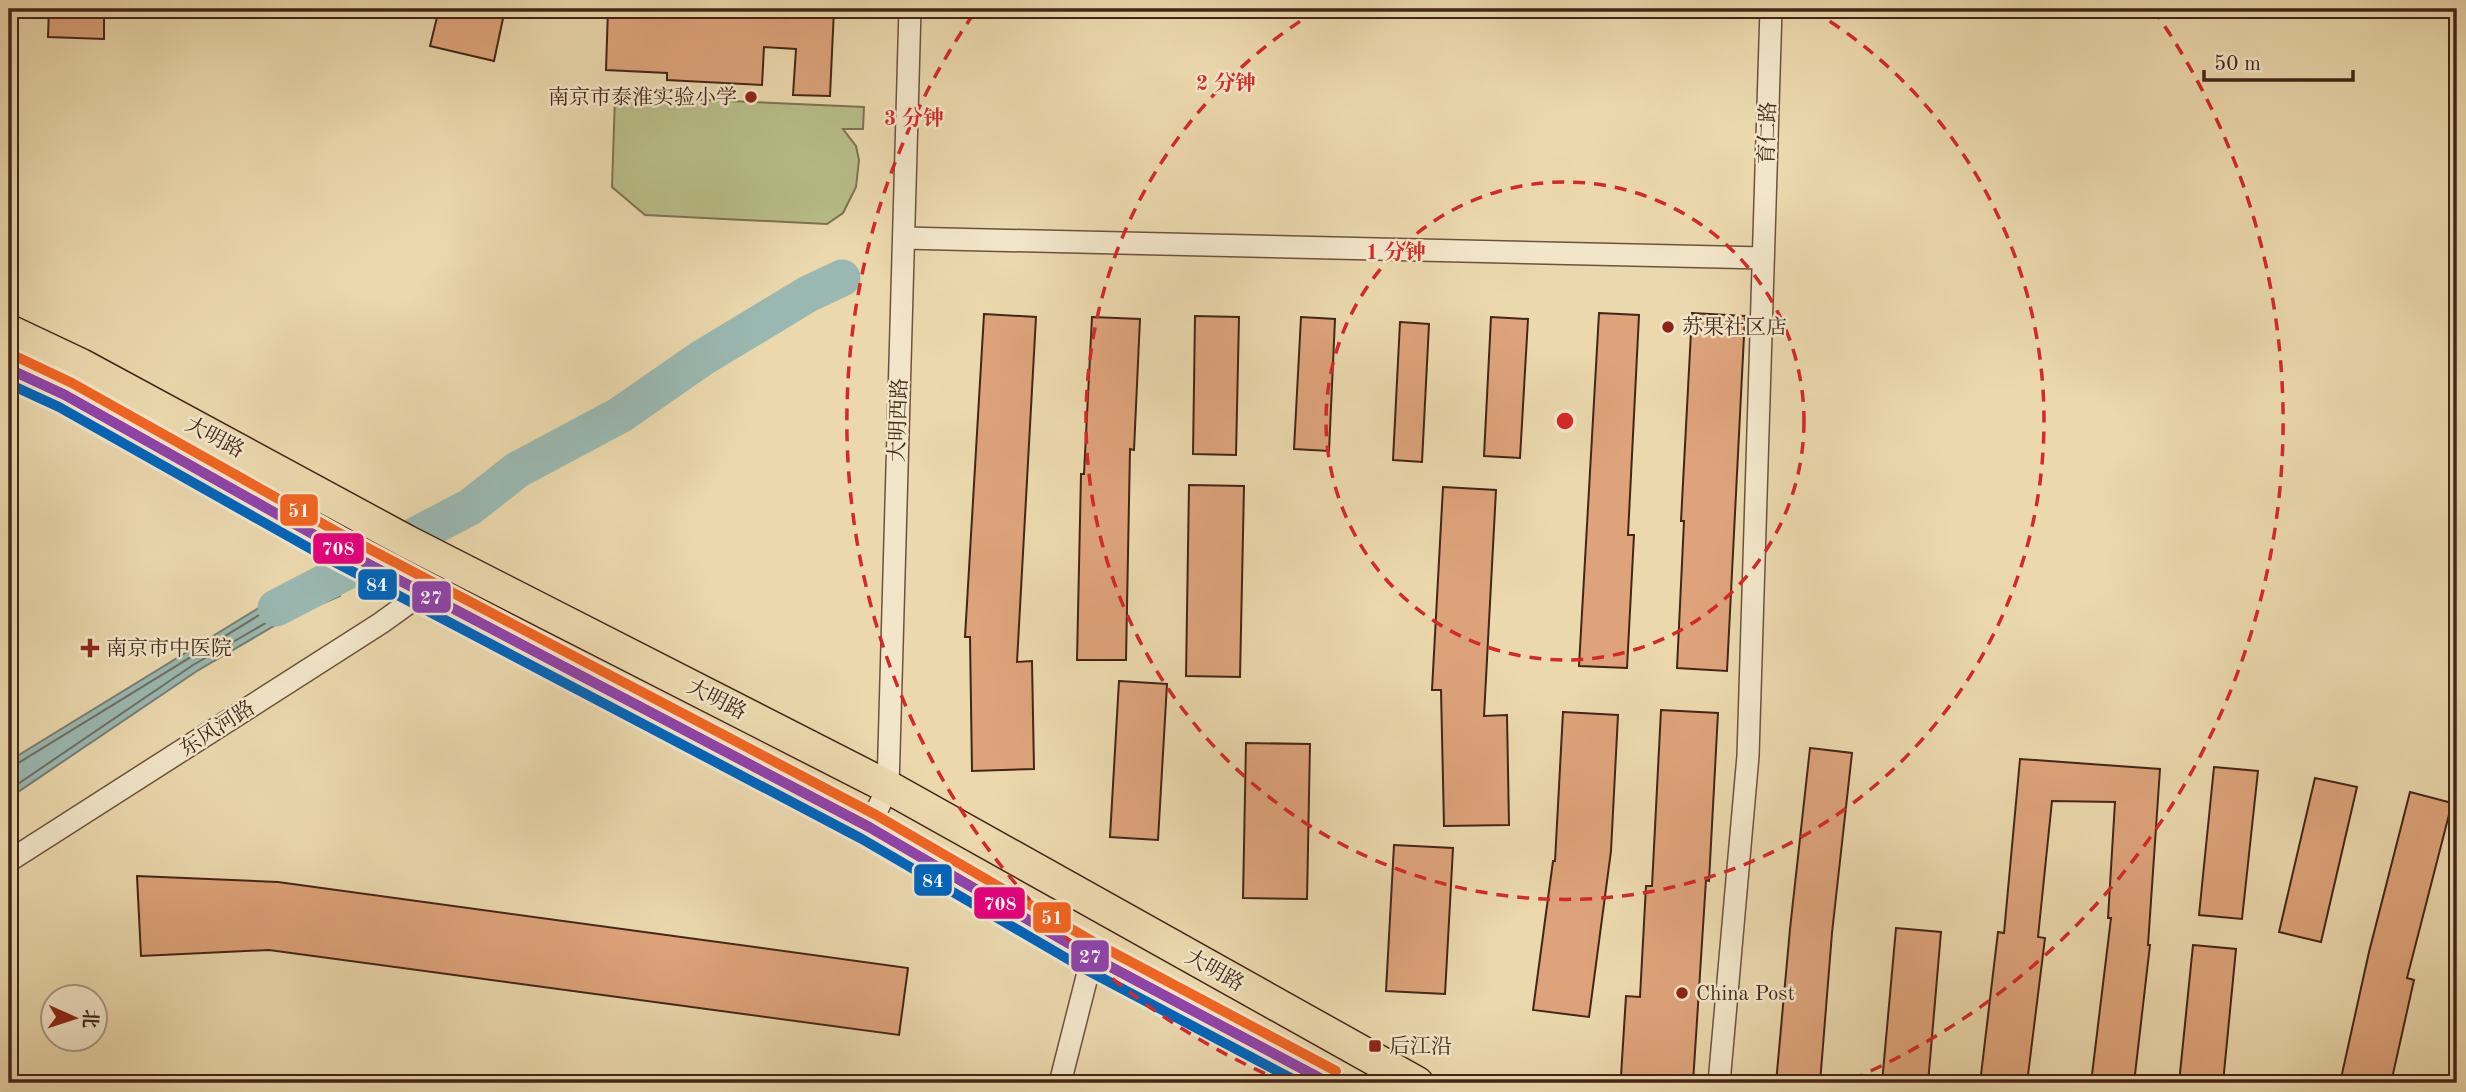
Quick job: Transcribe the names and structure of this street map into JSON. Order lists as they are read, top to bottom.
{
  "streets": {
    "main road": ["大明路"],
    "street": ["育仁路", "大明西路", "东风河路"]
  },
  "crossings": [
    ["大明西路", "大明路"]
  ],
  "places": {
    "other": ["南京市泰淮实验小学", "苏果社区店", "China Post"],
    "health": ["南京市中医院"],
    "transit": ["后江沿"]
  },
  "lines": [
    "transit line 51",
    "transit line 708",
    "transit line 27",
    "transit line 84"
  ],
  "scale_bar": "50 m",
  "north": "right",
  "rings": ["2 分钟", "3 分钟", "1 分钟"]
}
